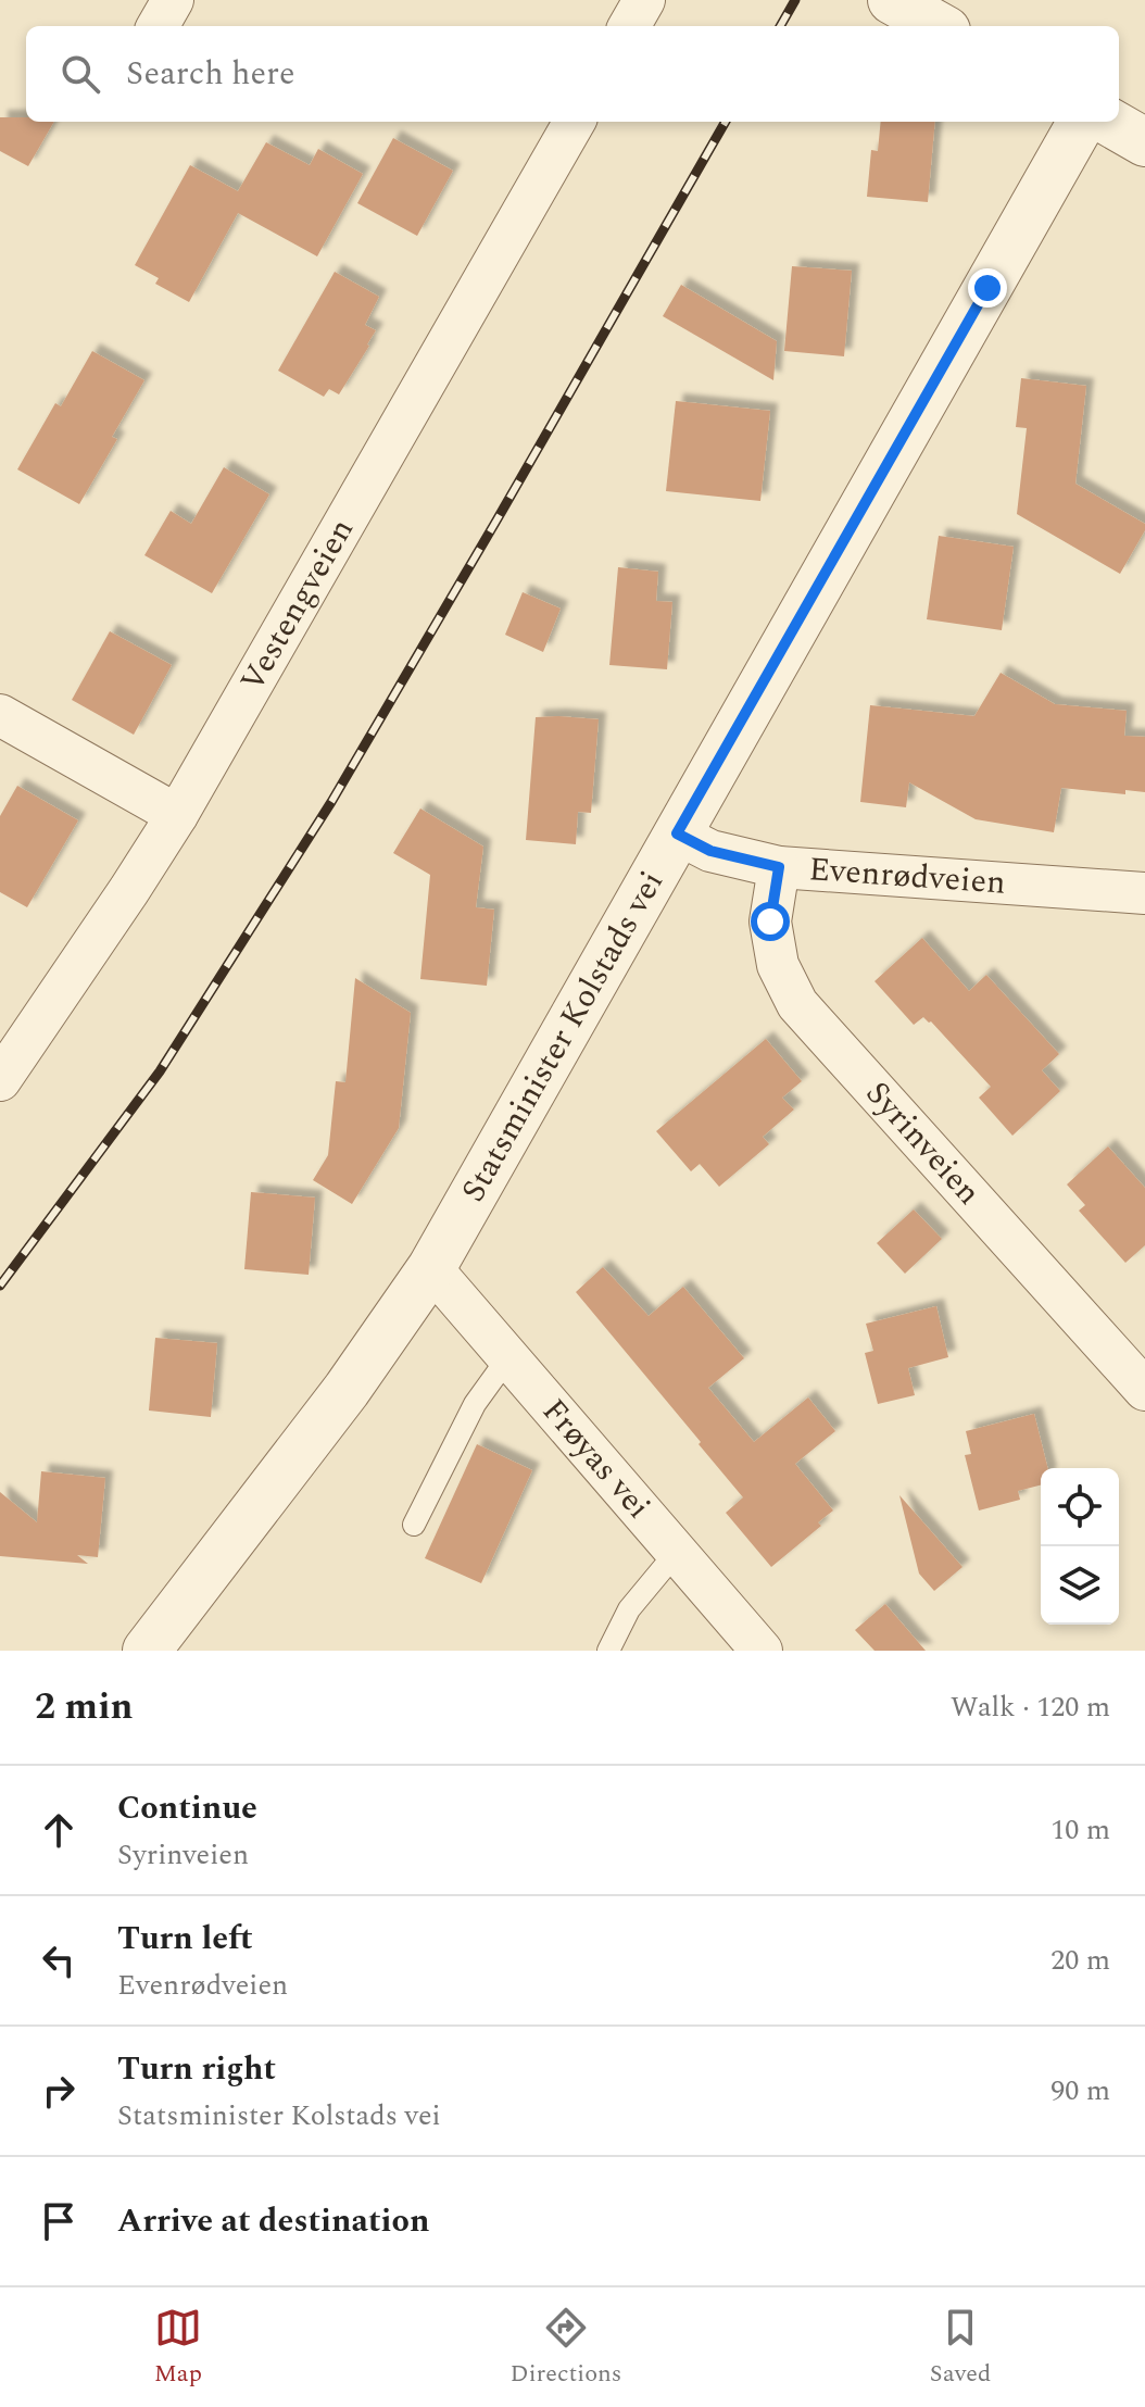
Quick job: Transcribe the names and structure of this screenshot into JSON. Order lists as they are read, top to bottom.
{
  "streets": {
    "street": [
      "Vestengveien",
      "Evenrødveien",
      "Statsminister Kolstads vei",
      "Syrinveien",
      "Frøyas vei"
    ]
  },
  "crossings": [
    ["Evenrødveien", "Statsminister Kolstads vei"],
    ["Evenrødveien", "Syrinveien"],
    ["Statsminister Kolstads vei", "Frøyas vei"]
  ],
  "page": {
    "search": "Search here",
    "heading": ["2 min", "Walk · 120 m"],
    "list": [
      ["Continue", "Syrinveien", "10 m"],
      ["Turn left", "Evenrødveien", "20 m"],
      ["Turn right", "Statsminister Kolstads vei", "90 m"],
      "Arrive at destination"
    ],
    "nav": ["Map", "Directions", "Saved"]
  }
}
